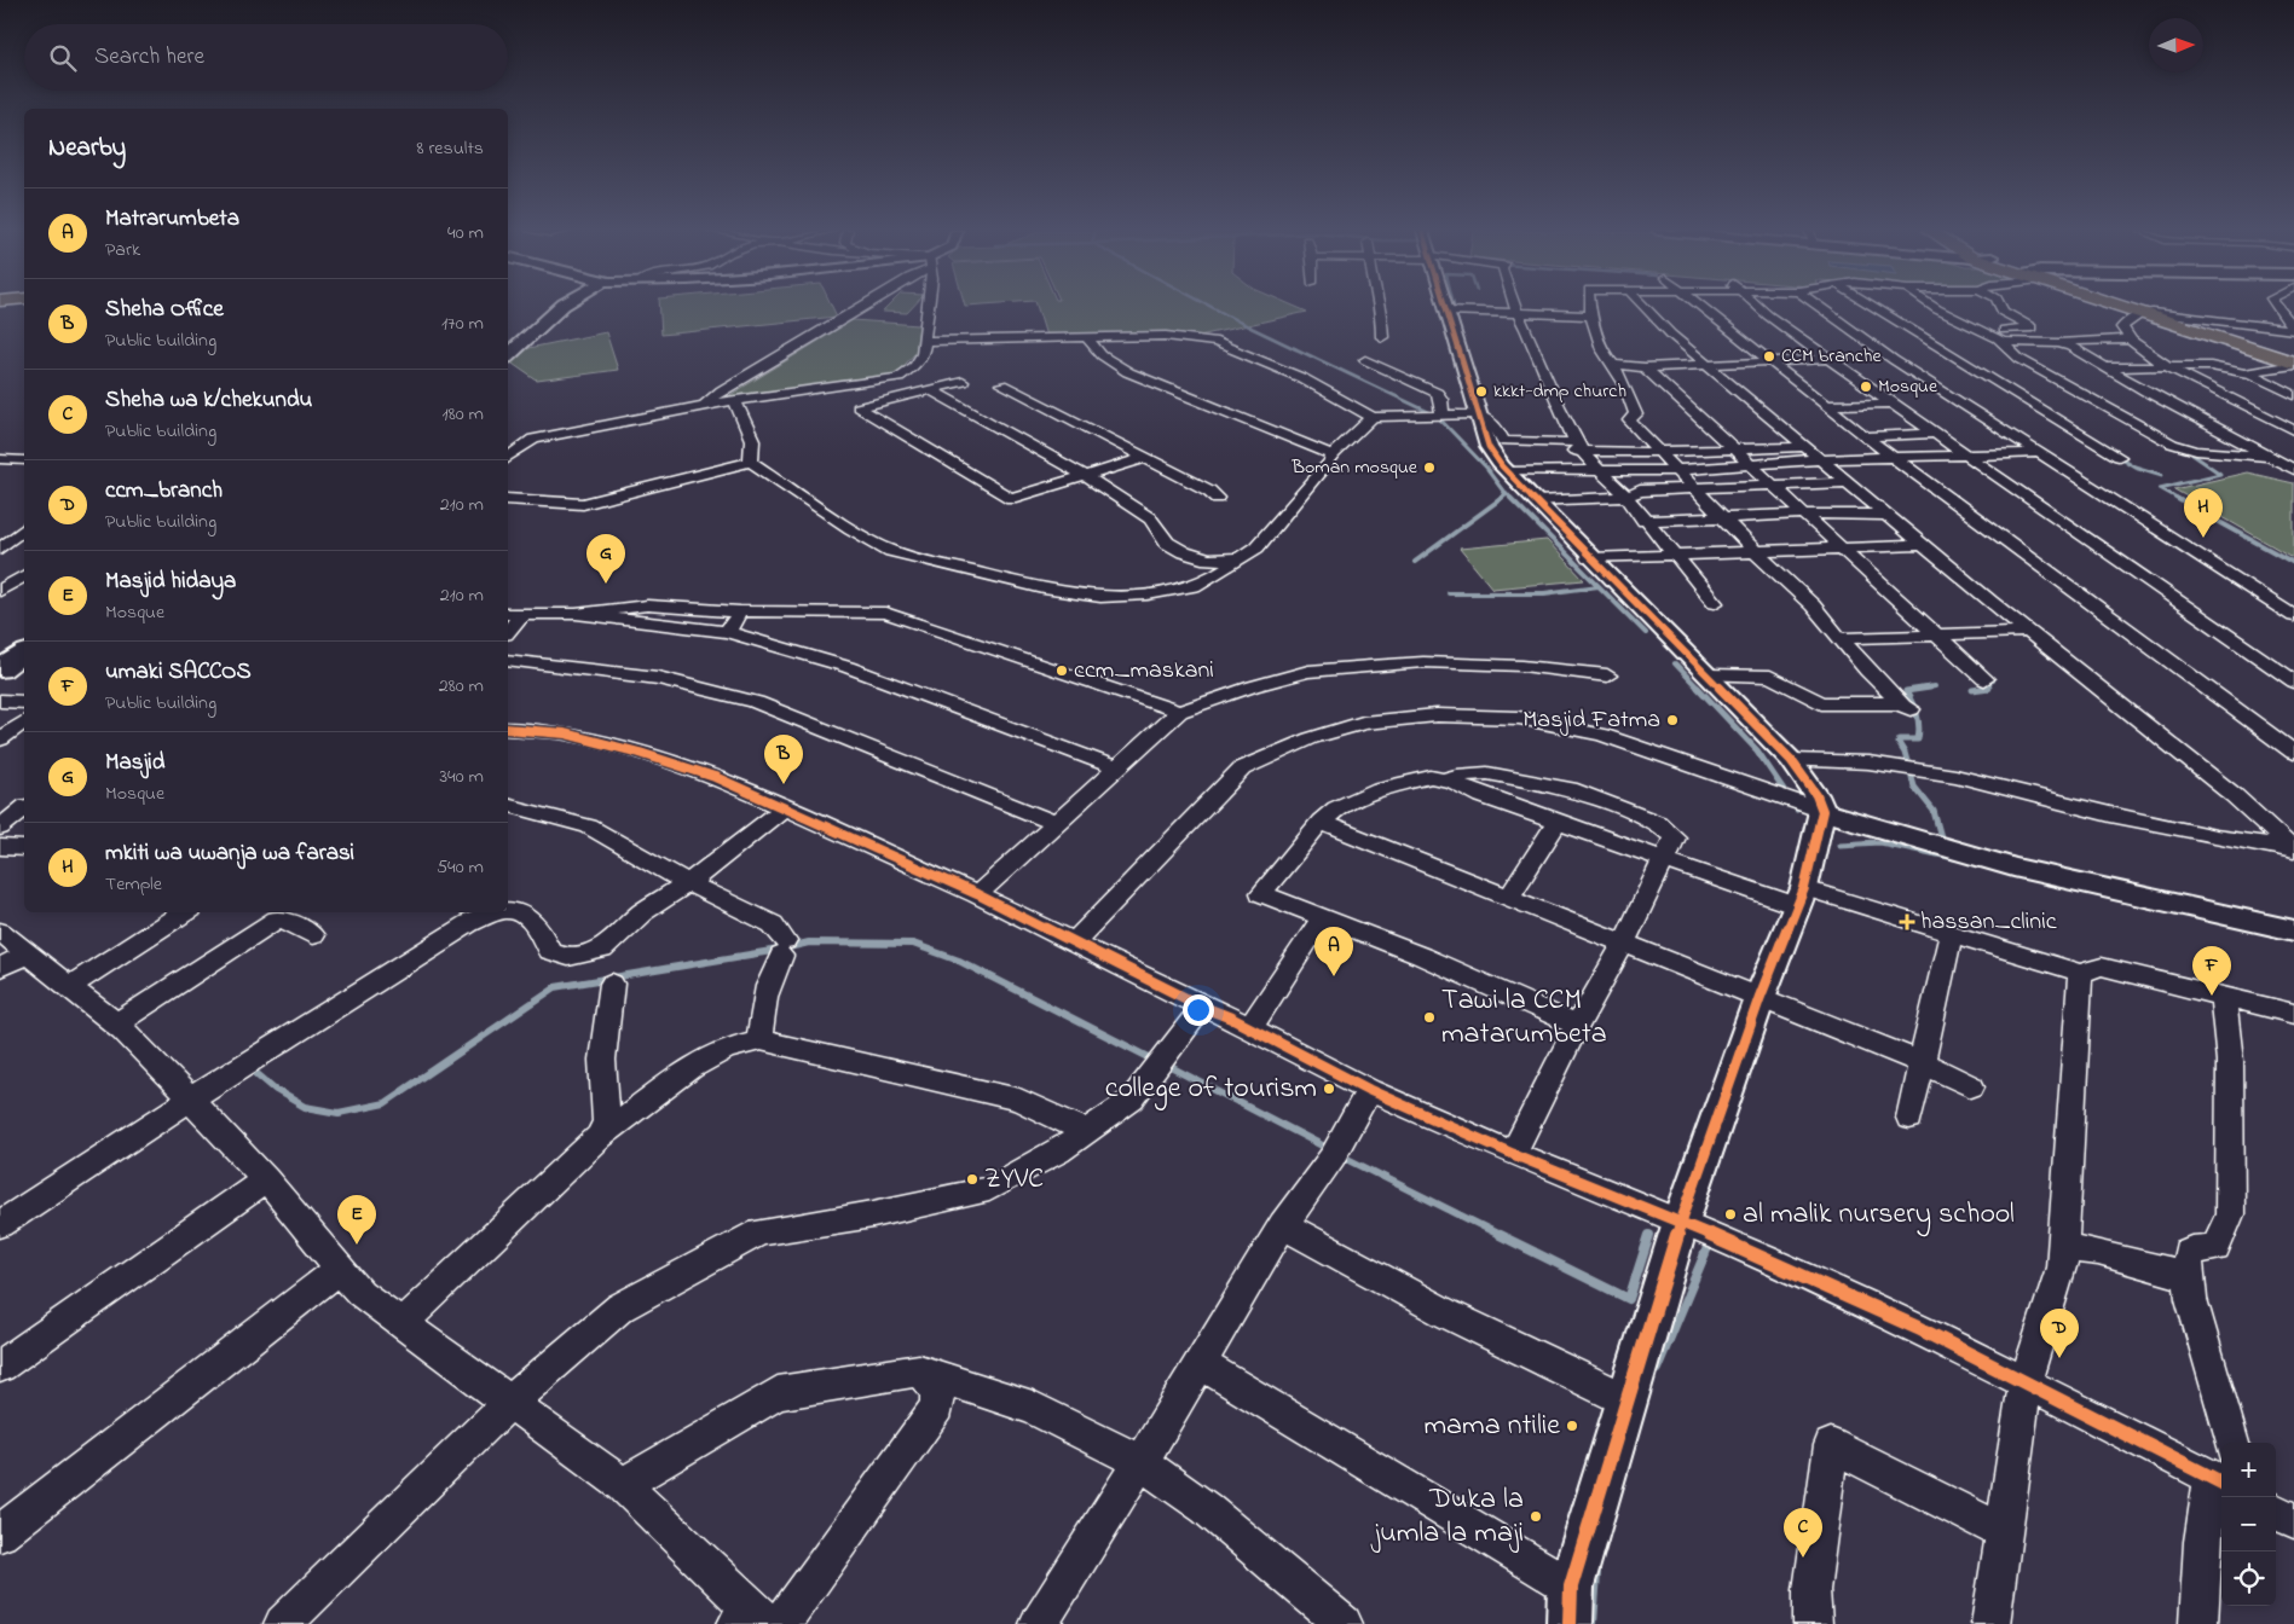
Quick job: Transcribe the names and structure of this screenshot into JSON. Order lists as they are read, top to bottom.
{
  "places": {
    "other": [
      "CCM branche",
      "Mosque",
      "kkkt-dmp church",
      "Boman mosque",
      "ccm_maskani",
      "Masjid Fatma",
      "Tawi la CCM matarumbeta",
      "college of tourism",
      "ZYVC",
      "al malik nursery school",
      "mama ntilie",
      "Duka la jumla la maji"
    ],
    "health": ["hassan_clinic"]
  },
  "north": "right",
  "page": {
    "search": "Search here",
    "heading": ["Nearby", "8 results"],
    "list": [
      {
        "mark": "A",
        "name": "Matrarumbeta",
        "note": "Park",
        "value": "40 m"
      },
      {
        "mark": "B",
        "name": "Sheha Office",
        "note": "Public building",
        "value": "170 m"
      },
      {
        "mark": "C",
        "name": "Sheha wa k/chekundu",
        "note": "Public building",
        "value": "180 m"
      },
      {
        "mark": "D",
        "name": "ccm_branch",
        "note": "Public building",
        "value": "210 m"
      },
      {
        "mark": "E",
        "name": "Masjid hidaya",
        "note": "Mosque",
        "value": "210 m"
      },
      {
        "mark": "F",
        "name": "umaki SACCOS",
        "note": "Public building",
        "value": "280 m"
      },
      {
        "mark": "G",
        "name": "Masjid",
        "note": "Mosque",
        "value": "340 m"
      },
      {
        "mark": "H",
        "name": "mkiti wa uwanja wa farasi",
        "note": "Temple",
        "value": "540 m"
      }
    ],
    "pins": [
      "H",
      "G",
      "B",
      "A",
      "F",
      "E",
      "D",
      "C"
    ],
    "map_buttons": ["+", "−"]
  }
}
